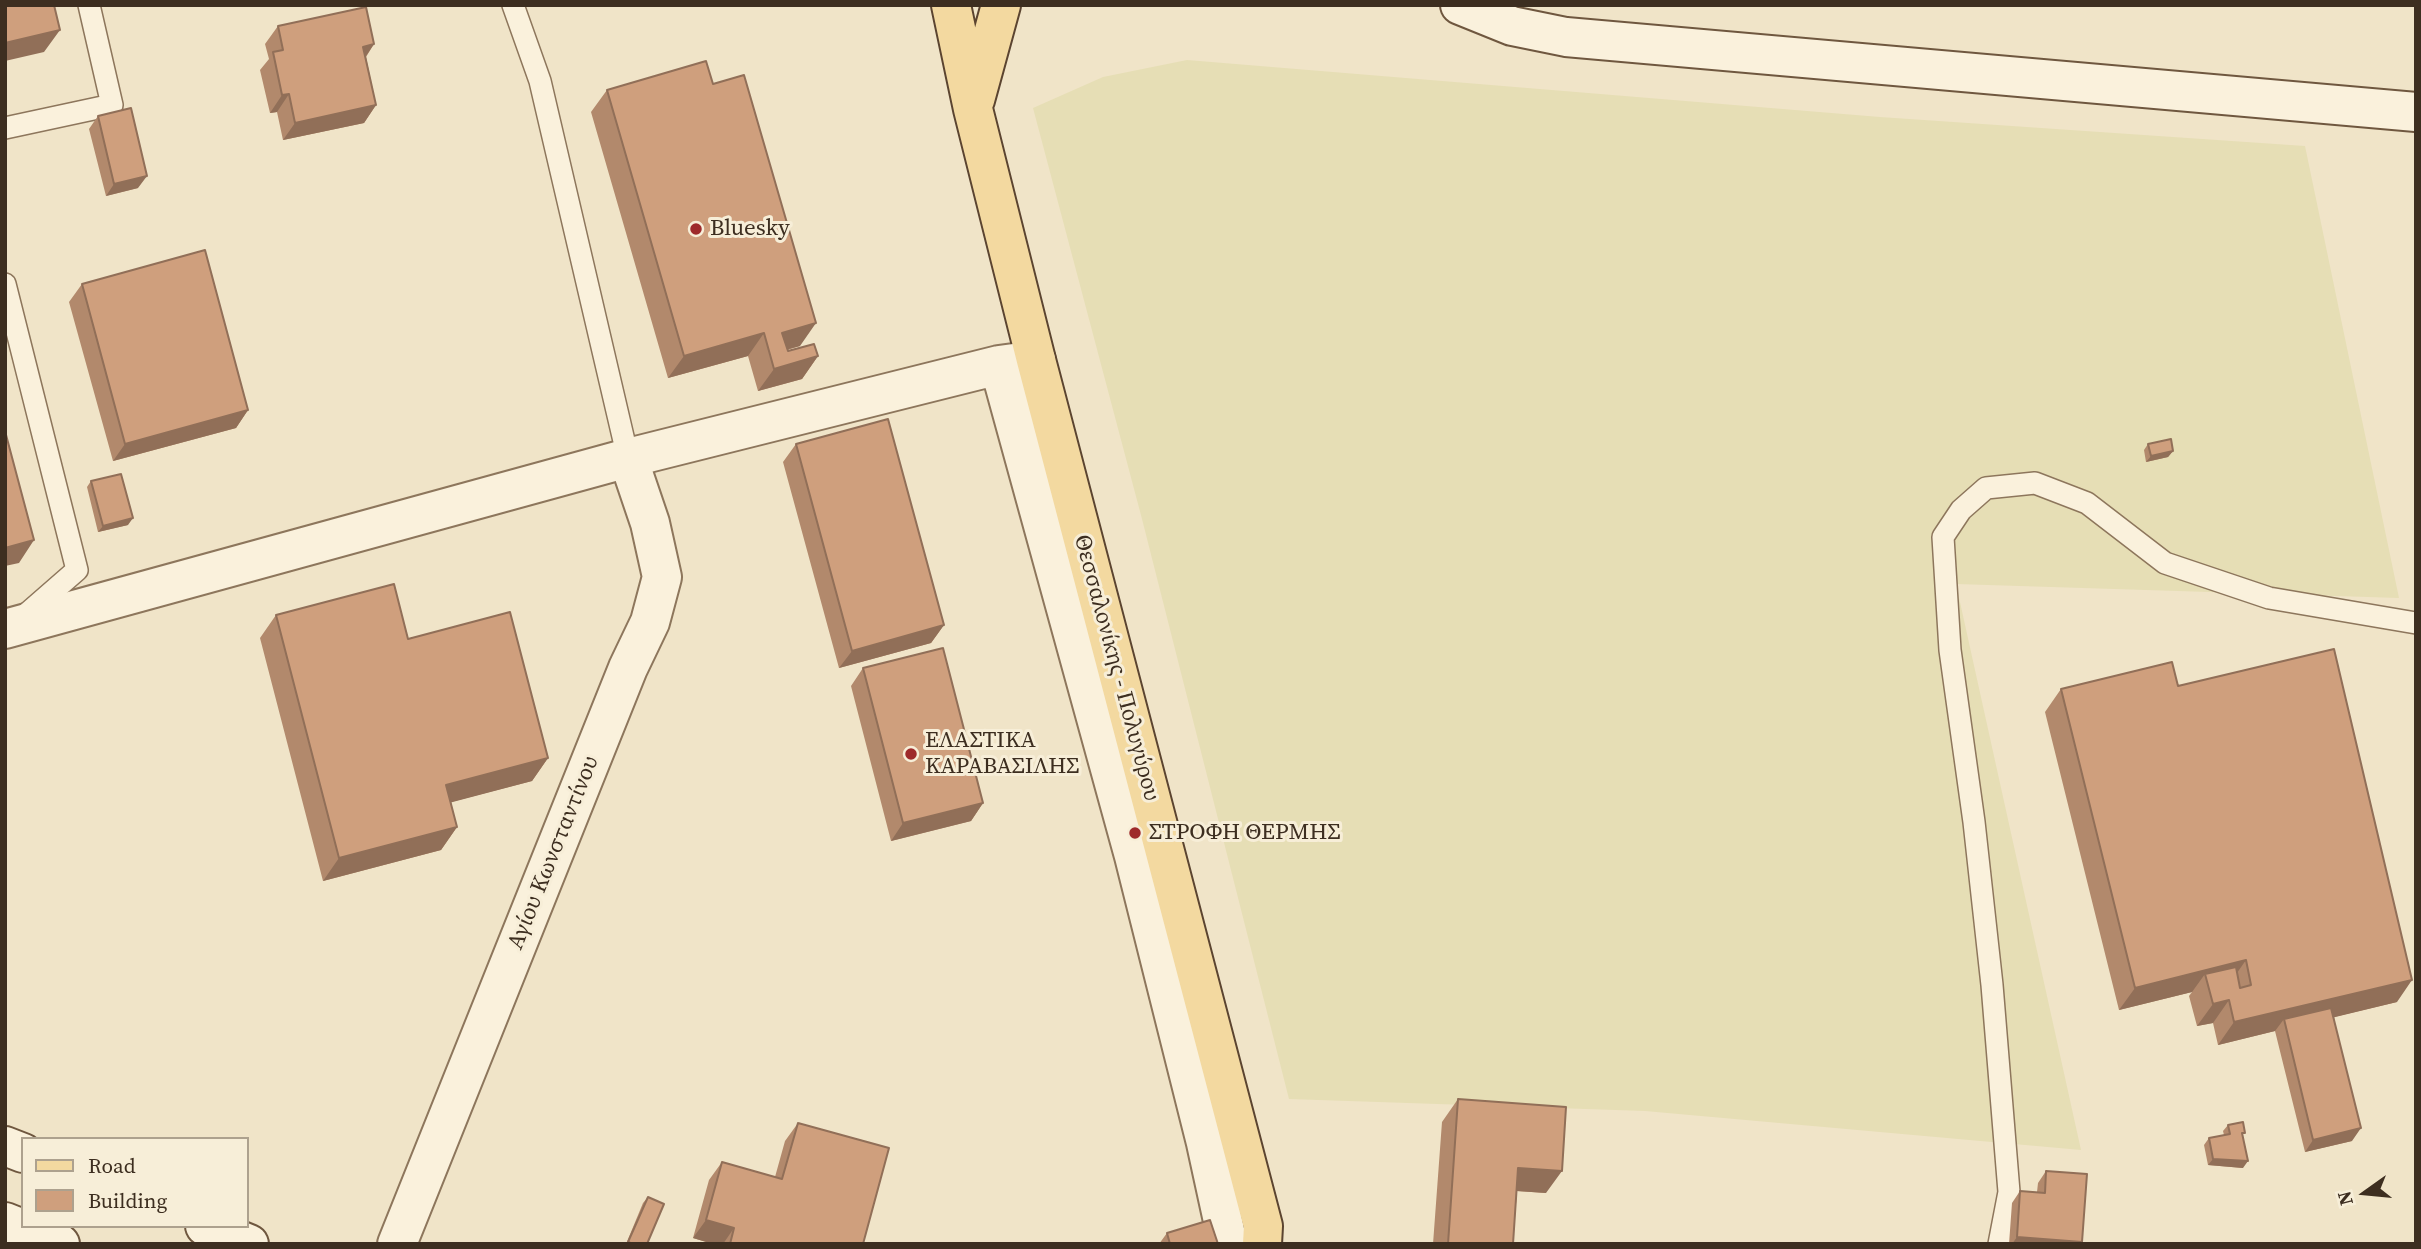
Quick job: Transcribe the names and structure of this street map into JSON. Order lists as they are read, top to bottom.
{
  "streets": {
    "main road": ["Θεσσαλονίκης - Πολυγύρου"],
    "street": ["Αγίου Κωνσταντίνου"]
  },
  "places": ["Bluesky", "ΕΛΑΣΤΙΚΑ ΚΑΡΑΒΑΣΙΛΗΣ", "ΣΤΡΟΦΗ ΘΕΡΜΗΣ"],
  "legend": ["Road", "Building"],
  "north": "left"
}
